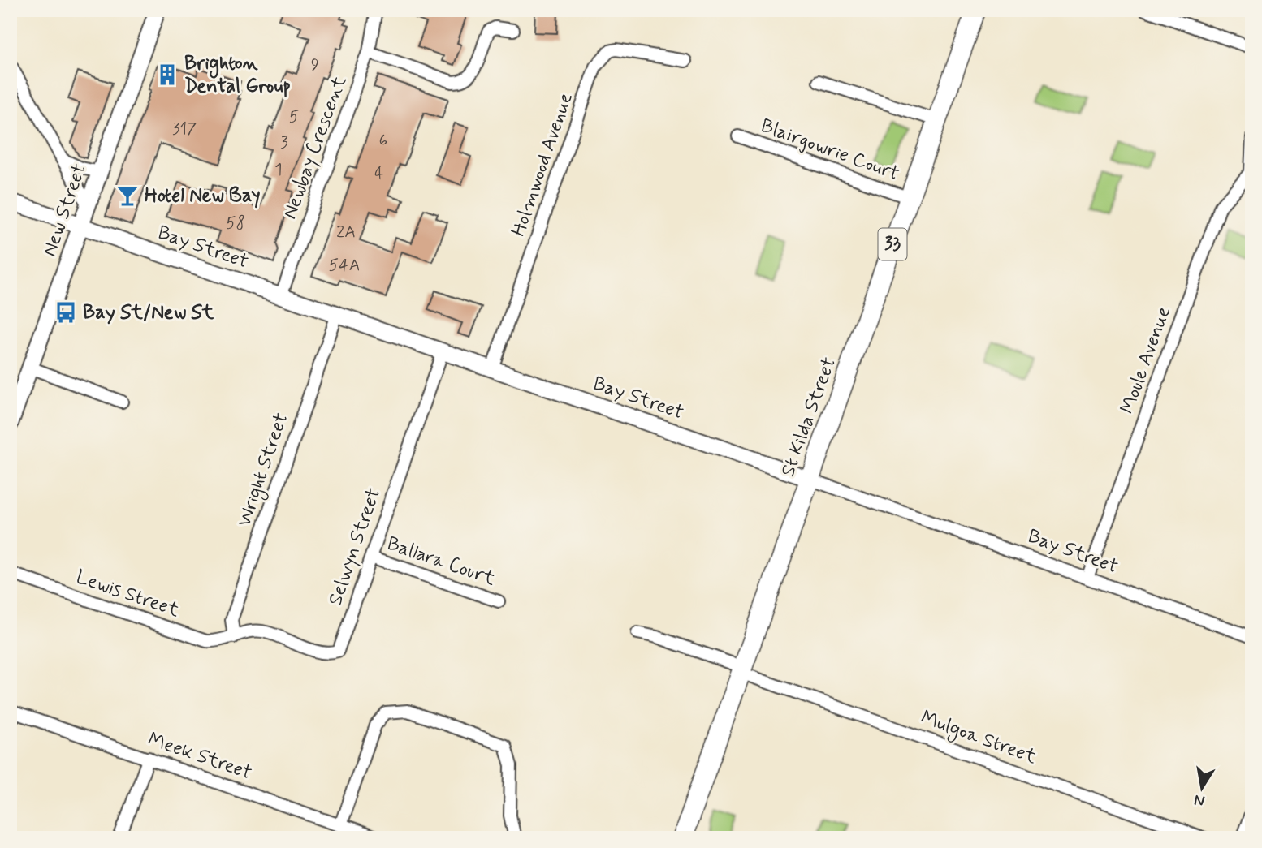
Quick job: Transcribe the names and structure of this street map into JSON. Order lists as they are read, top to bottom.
{
  "streets": {
    "main road": ["33", "St Kilda Street"],
    "street": [
      "Newbay Crescent",
      "Blairgowrie Court",
      "Holmwood Avenue",
      "New Street",
      "Bay Street",
      "Moule Avenue",
      "Wright Street",
      "Selwyn Street",
      "Ballara Court",
      "Lewis Street",
      "Mulgoa Street",
      "Meek Street"
    ]
  },
  "crossings": [
    ["Newbay Crescent", "Bay Street"],
    ["Blairgowrie Court", "St Kilda Street"],
    ["Holmwood Avenue", "Bay Street"],
    ["New Street", "Bay Street"],
    ["Bay Street", "Moule Avenue"],
    ["Bay Street", "St Kilda Street"],
    ["Bay Street", "Wright Street"],
    ["Bay Street", "Selwyn Street"],
    ["St Kilda Street", "Mulgoa Street"],
    ["Wright Street", "Selwyn Street"],
    ["Wright Street", "Lewis Street"],
    ["Selwyn Street", "Ballara Court"],
    ["Selwyn Street", "Lewis Street"]
  ],
  "places": {
    "building": ["Brighton Dental Group"],
    "bar": ["Hotel New Bay"],
    "bus stop": ["Bay St/New St"]
  },
  "house_numbers": [
    "9",
    "5",
    "317",
    "6",
    "3",
    "1",
    "4",
    "58",
    "2A",
    "54A"
  ],
  "north": "bottom"
}
